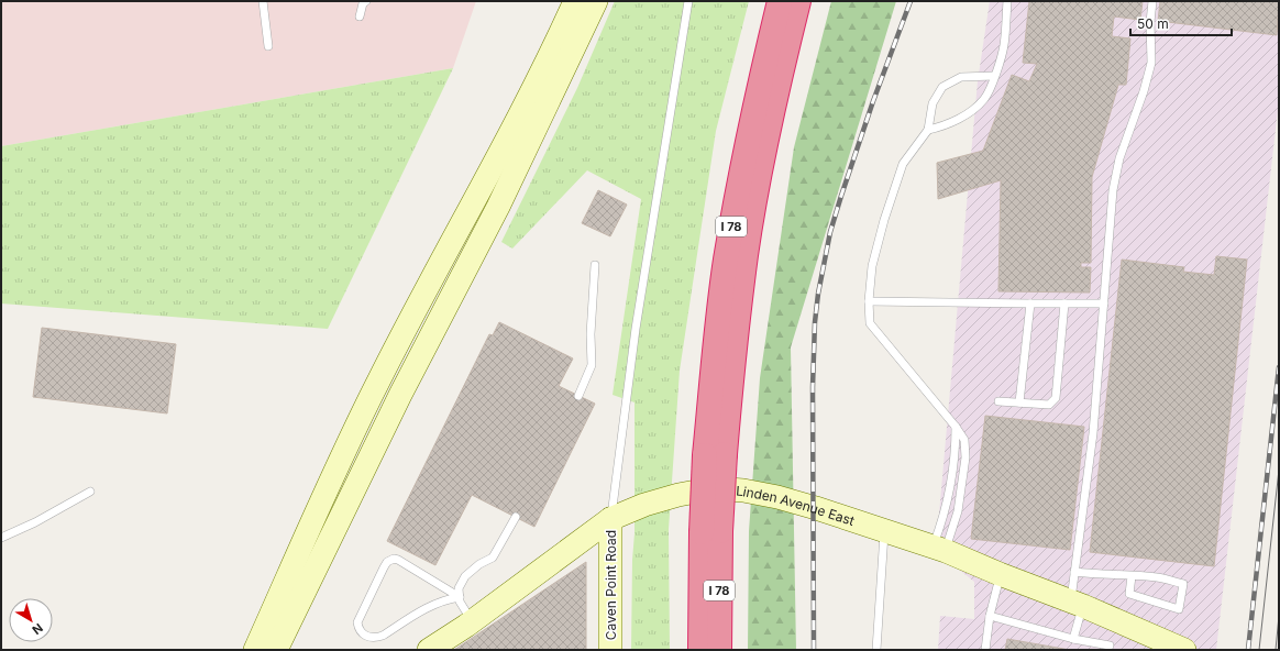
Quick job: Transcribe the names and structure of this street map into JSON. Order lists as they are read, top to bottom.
{
  "streets": {
    "highway": ["I 78"],
    "street": ["Linden Avenue East", "Caven Point Road"]
  },
  "crossings": [
    ["Linden Avenue East", "Caven Point Road"]
  ],
  "scale_bar": "50 m",
  "north": "bottom right"
}
